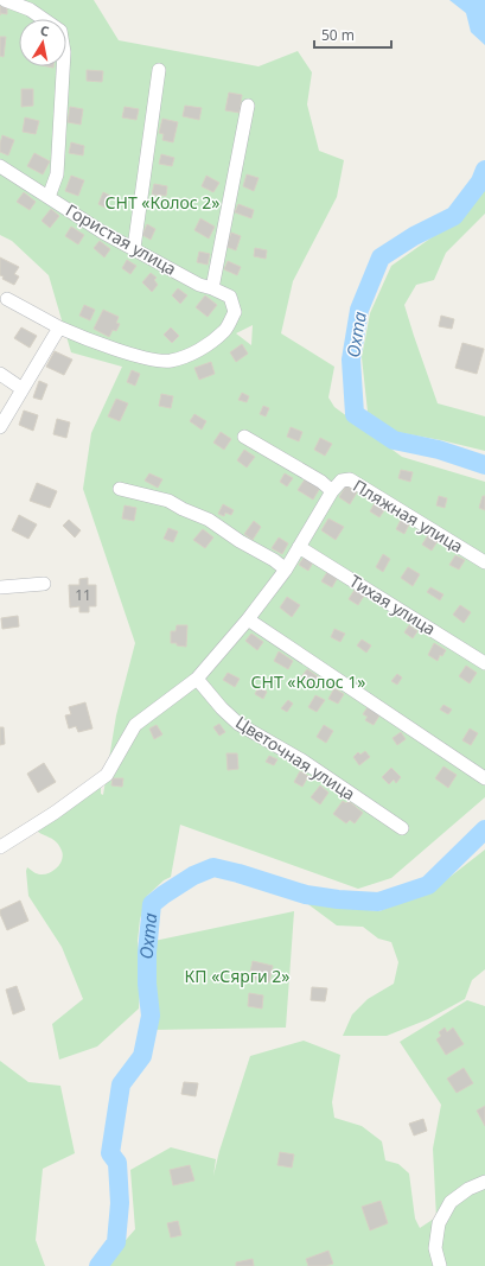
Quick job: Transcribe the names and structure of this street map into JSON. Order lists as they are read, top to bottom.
{
  "streets": {
    "street": [
      "Гористая улица",
      "Пляжная улица",
      "Тихая улица",
      "Цветочная улица"
    ]
  },
  "water": ["Охта"],
  "parks": ["СНТ «Колос 2»", "СНТ «Колос 1»", "КП «Сярги 2»"],
  "house_numbers": ["11"],
  "scale_bar": "50 m",
  "north": "top"
}
